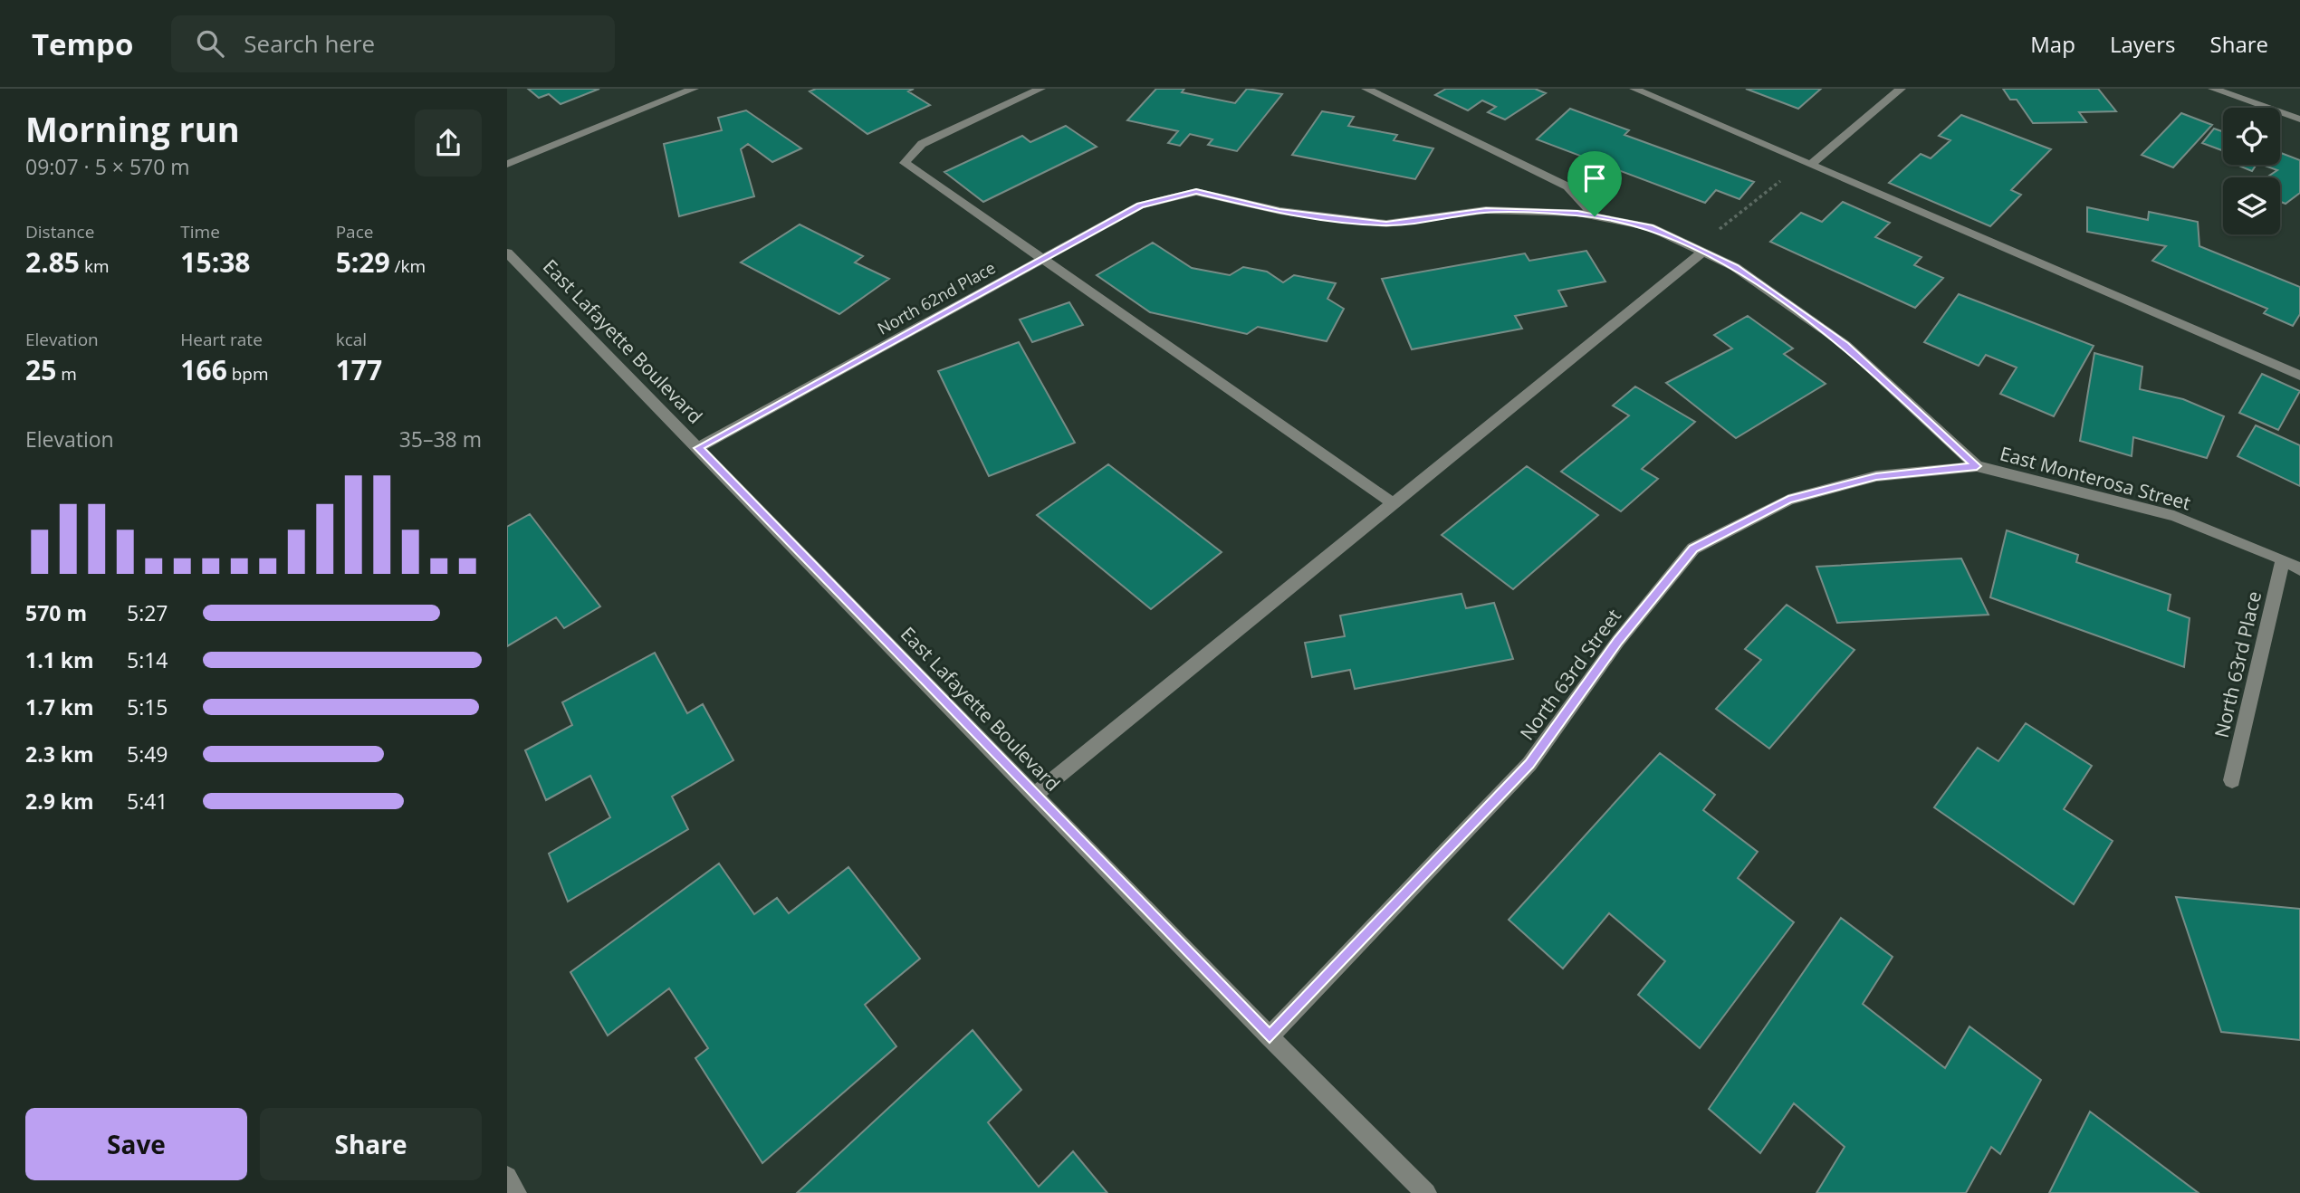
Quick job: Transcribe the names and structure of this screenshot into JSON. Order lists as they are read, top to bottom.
{
  "streets": {
    "street": [
      "North 62nd Place",
      "East Lafayette Boulevard",
      "East Monterosa Street",
      "North 63rd Place",
      "North 63rd Street"
    ]
  },
  "crossings": [
    ["North 62nd Place", "East Lafayette Boulevard"],
    ["North 62nd Place", "East Monterosa Street"],
    ["East Lafayette Boulevard", "North 63rd Street"],
    ["East Monterosa Street", "North 63rd Place"],
    ["East Monterosa Street", "North 63rd Street"]
  ],
  "page": {
    "header": "Tempo",
    "search": "Search here",
    "nav": ["Map", "Layers", "Share"],
    "heading": ["Morning run", "09:07 · 5 × 570 m"],
    "stats": [
      ["Distance", "2.85 km"],
      ["Time", "15:38"],
      ["Pace", "5:29 /km"],
      ["Elevation", "25 m"],
      ["Heart rate", "166 bpm"],
      ["kcal", "177"]
    ],
    "chart": ["Elevation", "35–38 m"],
    "list": [
      {
        "name": "570 m",
        "note": "5:27"
      },
      {
        "name": "1.1 km",
        "note": "5:14"
      },
      {
        "name": "1.7 km",
        "note": "5:15"
      },
      {
        "name": "2.3 km",
        "note": "5:49"
      },
      {
        "name": "2.9 km",
        "note": "5:41"
      }
    ],
    "buttons": ["Save", "Share"]
  }
}
